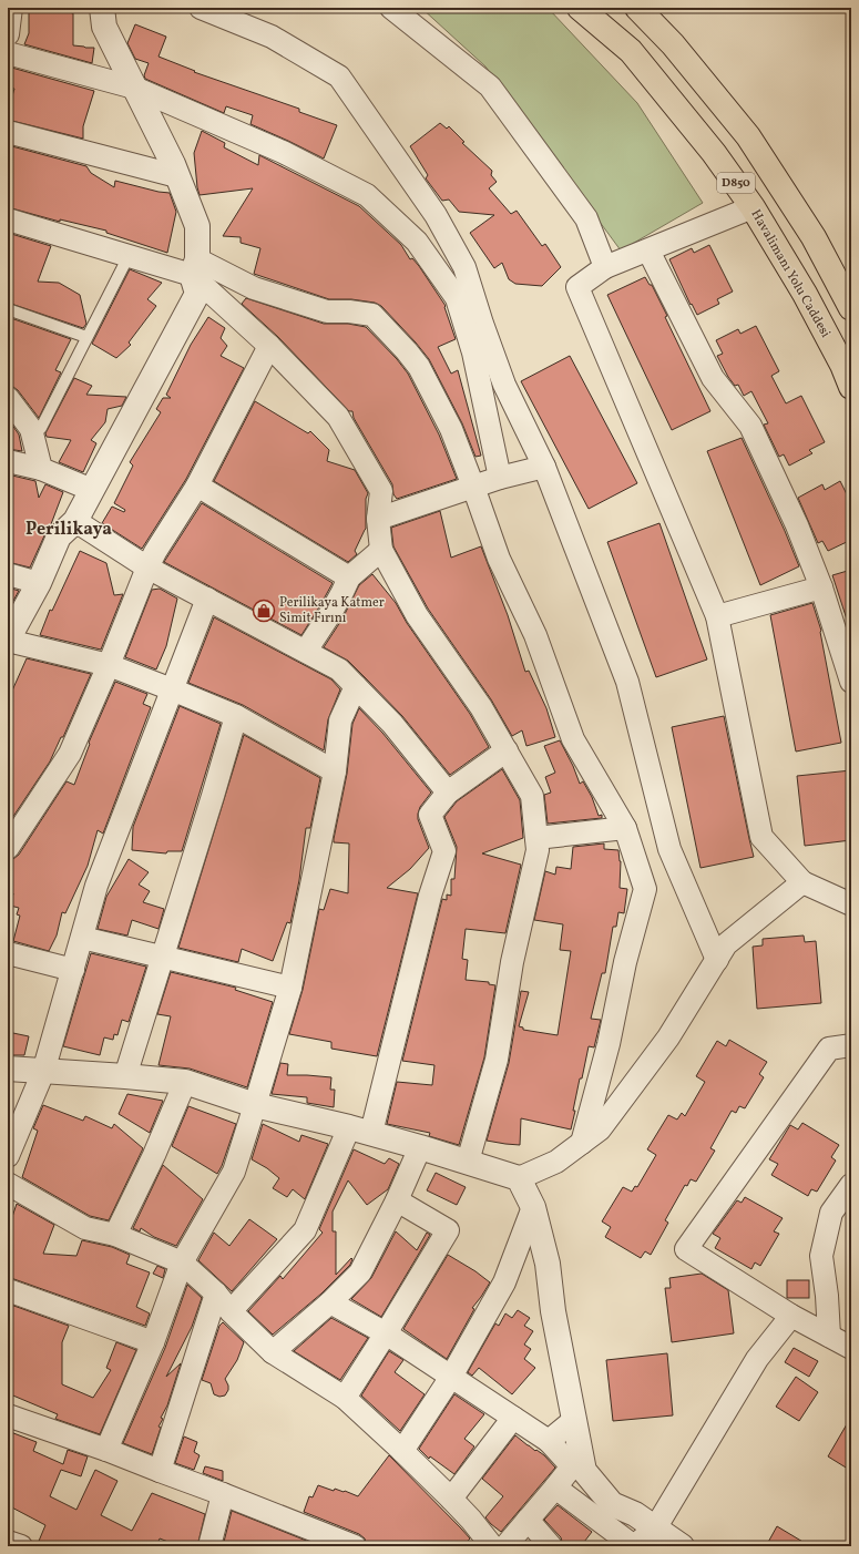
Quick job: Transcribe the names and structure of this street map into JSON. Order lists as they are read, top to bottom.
{
  "streets": {
    "highway": ["D850", "Havalimanı Yolu Caddesi"]
  },
  "districts": ["Perilikaya"],
  "places": {
    "shop": ["Perilikaya Katmer Simit Fırını"]
  }
}
